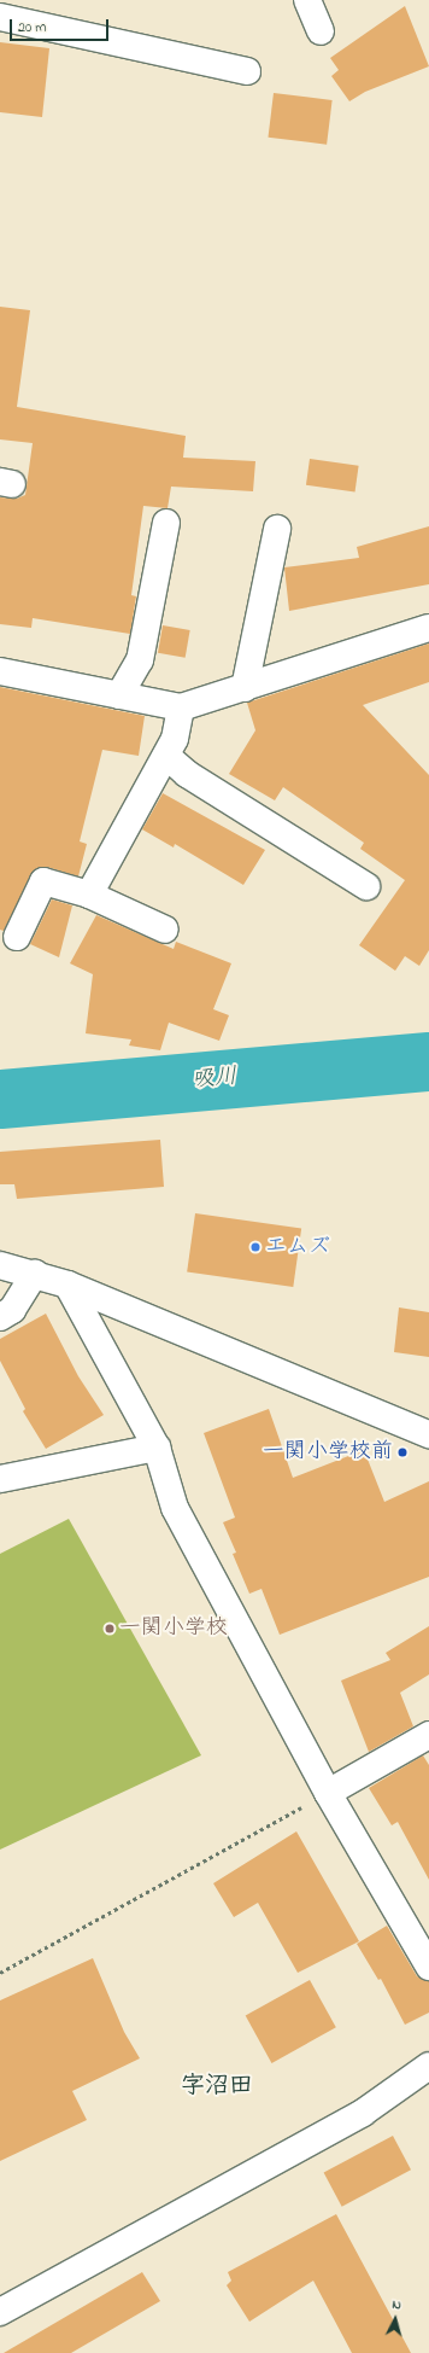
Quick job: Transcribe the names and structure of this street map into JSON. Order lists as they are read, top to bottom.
{
  "districts": ["字沼田"],
  "water": ["吸川"],
  "places": ["エムズ", "一関小学校前", "一関小学校"],
  "scale_bar": "20 m",
  "north": "top"
}
